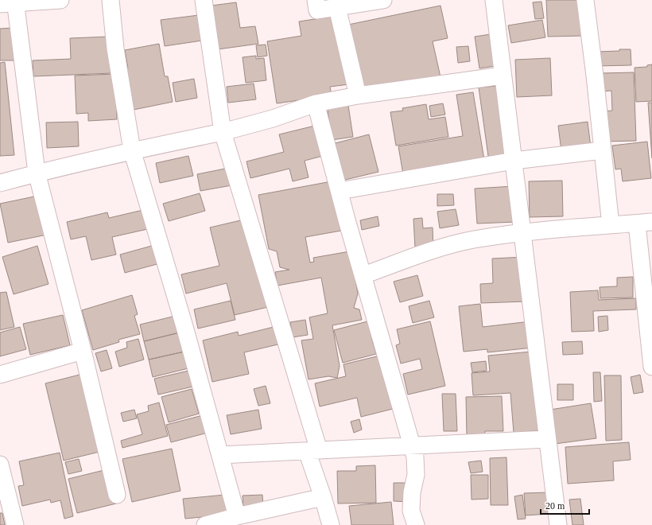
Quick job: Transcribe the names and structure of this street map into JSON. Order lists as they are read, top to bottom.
{
  "scale_bar": "20 m"
}
